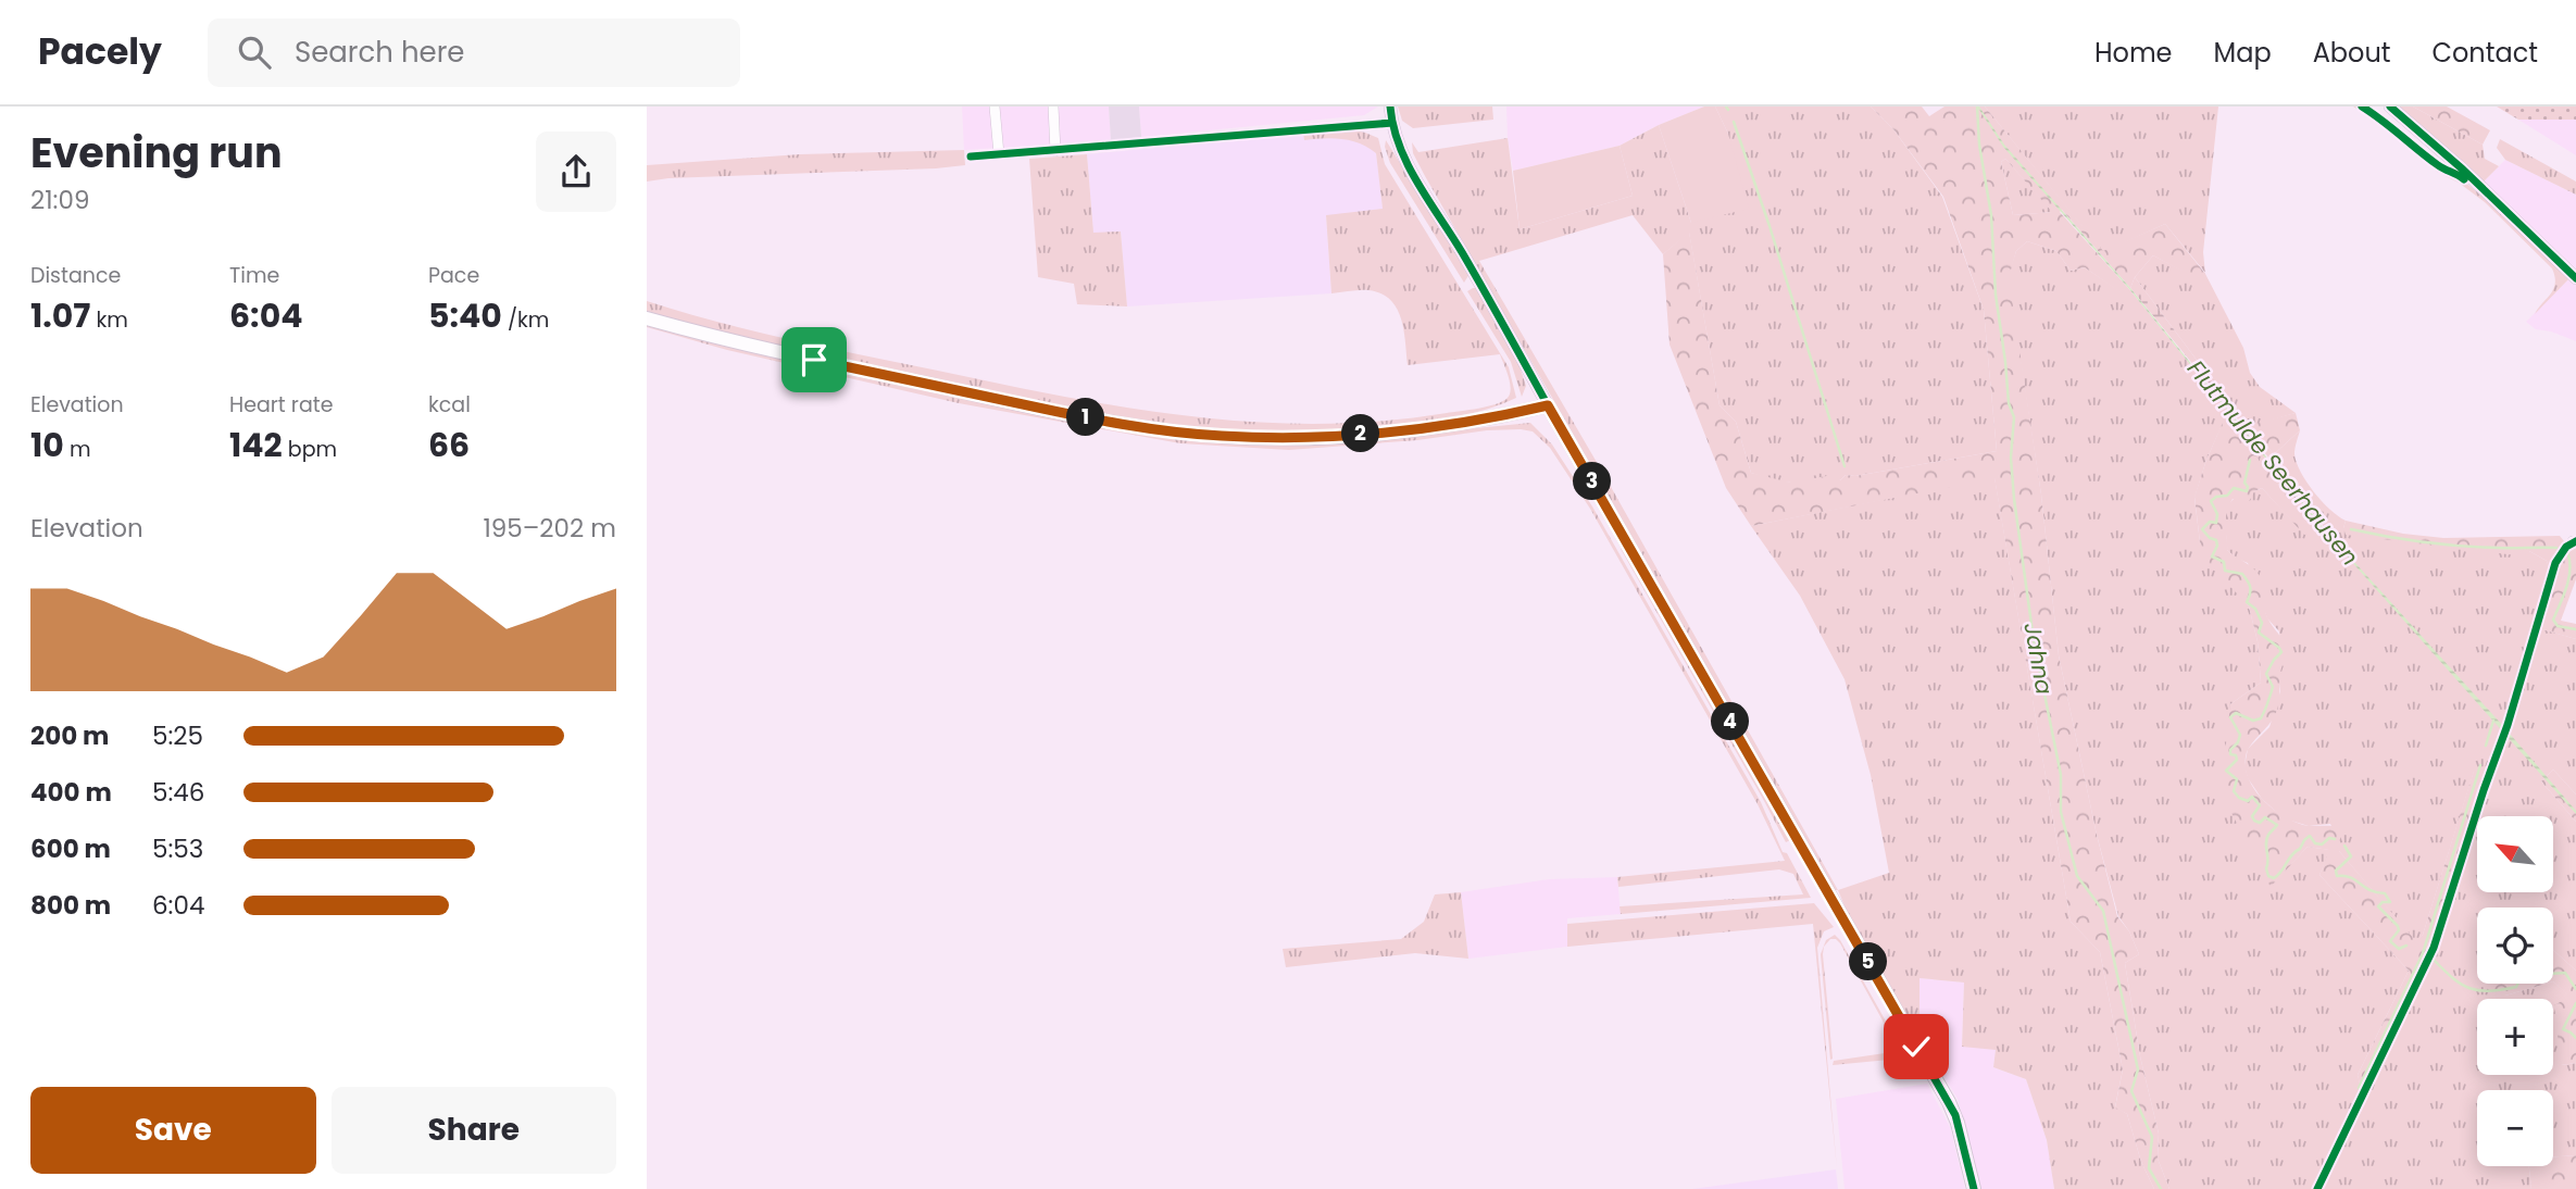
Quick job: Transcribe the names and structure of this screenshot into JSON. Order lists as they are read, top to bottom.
{
  "water": ["Flutmulde Seerhausen", "Jahna"],
  "north": "top left",
  "page": {
    "header": "Pacely",
    "search": "Search here",
    "nav": [
      "Home",
      "Map",
      "About",
      "Contact"
    ],
    "heading": ["Evening run", "21:09"],
    "stats": [
      ["Distance", "1.07 km"],
      ["Time", "6:04"],
      ["Pace", "5:40 /km"],
      ["Elevation", "10 m"],
      ["Heart rate", "142 bpm"],
      ["kcal", "66"]
    ],
    "pins": [
      "1",
      "2",
      "3",
      "4",
      "5"
    ],
    "chart": ["Elevation", "195–202 m"],
    "list": [
      {
        "name": "200 m",
        "note": "5:25"
      },
      {
        "name": "400 m",
        "note": "5:46"
      },
      {
        "name": "600 m",
        "note": "5:53"
      },
      {
        "name": "800 m",
        "note": "6:04"
      }
    ],
    "map_buttons": ["+", "−"],
    "buttons": ["Save", "Share"]
  }
}
